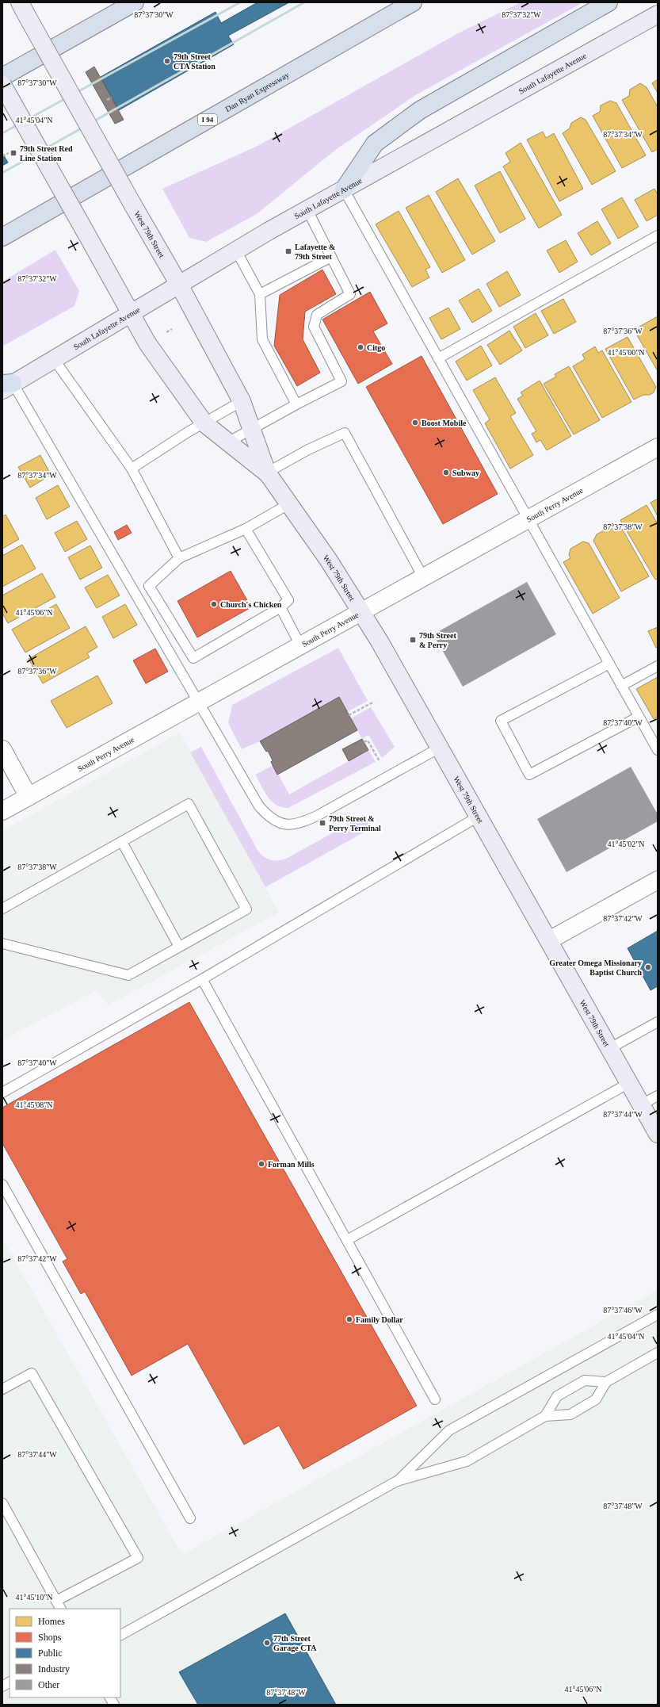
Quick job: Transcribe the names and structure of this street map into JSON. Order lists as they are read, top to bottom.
{
  "streets": {
    "highway": ["Dan Ryan Expressway", "I 94"],
    "main road": ["South Lafayette Avenue", "West 79th Street"],
    "street": ["South Perry Avenue"]
  },
  "crossings": [
    ["South Lafayette Avenue", "West 79th Street"],
    ["West 79th Street", "South Perry Avenue"]
  ],
  "places": {
    "other": [
      "79th Street CTA Station",
      "Citgo",
      "Boost Mobile",
      "Subway",
      "Church's Chicken",
      "Greater Omega Missionary Baptist Church",
      "Forman Mills",
      "Family Dollar",
      "77th Street Garage CTA"
    ],
    "transit": [
      "79th Street Red Line Station",
      "Lafayette & 79th Street",
      "79th Street & Perry",
      "79th Street & Perry Terminal"
    ]
  },
  "legend": [
    "Homes",
    "Shops",
    "Public",
    "Industry",
    "Other"
  ],
  "coordinates": [
    "87°37'32\"W",
    "87°37'30\"W",
    "41°45'04\"N",
    "87°37'34\"W",
    "87°37'36\"W",
    "41°45'00\"N",
    "87°37'38\"W",
    "41°45'06\"N",
    "87°37'40\"W",
    "41°45'02\"N",
    "87°37'42\"W",
    "41°45'08\"N",
    "87°37'44\"W",
    "87°37'46\"W",
    "87°37'48\"W",
    "41°45'10\"N"
  ]
}
